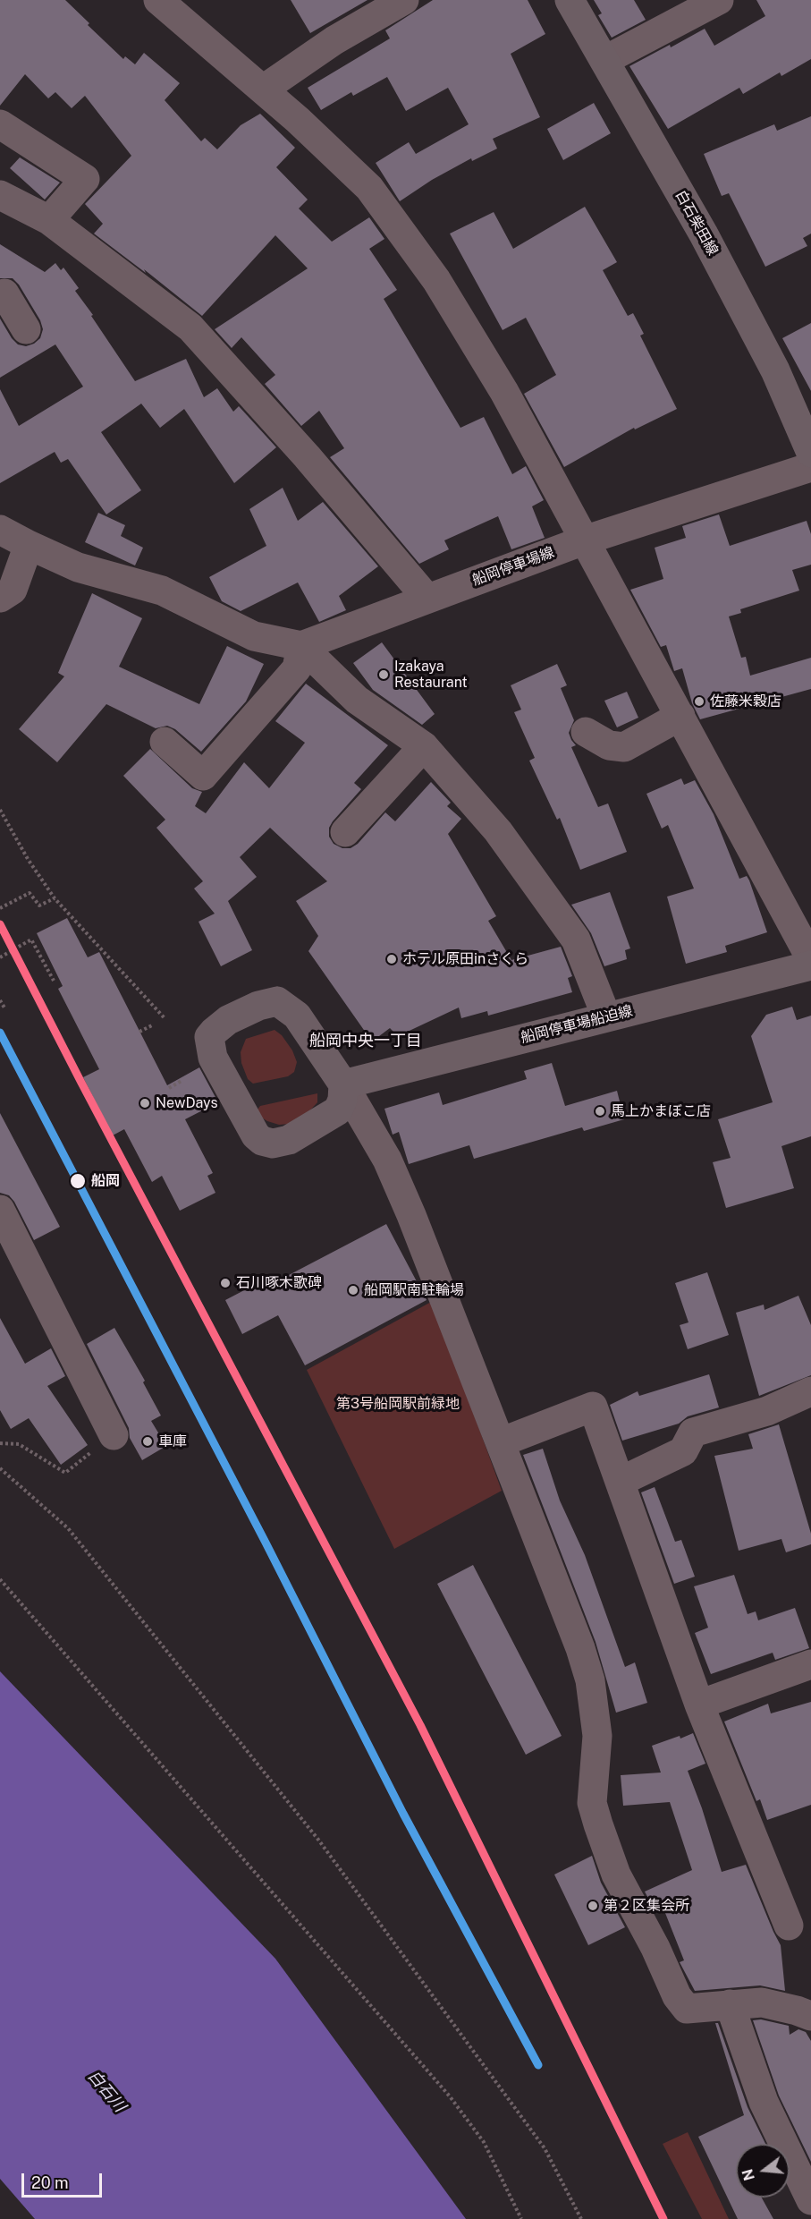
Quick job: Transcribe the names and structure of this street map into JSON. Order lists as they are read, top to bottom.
{
  "streets": {
    "main road": ["白石柴田線", "船岡停車場船迫線"],
    "street": ["船岡停車場線"]
  },
  "districts": ["船岡中央一丁目"],
  "water": ["白石川"],
  "parks": ["第3号船岡駅前緑地"],
  "places": [
    "Izakaya Restaurant",
    "佐藤米穀店",
    "ホテル原田inさくら",
    "NewDays",
    "馬上かまぼこ店",
    "船岡",
    "石川啄木歌碑",
    "船岡駅南駐輪場",
    "車庫",
    "第２区集会所"
  ],
  "scale_bar": "20 m",
  "north": "left"
}
